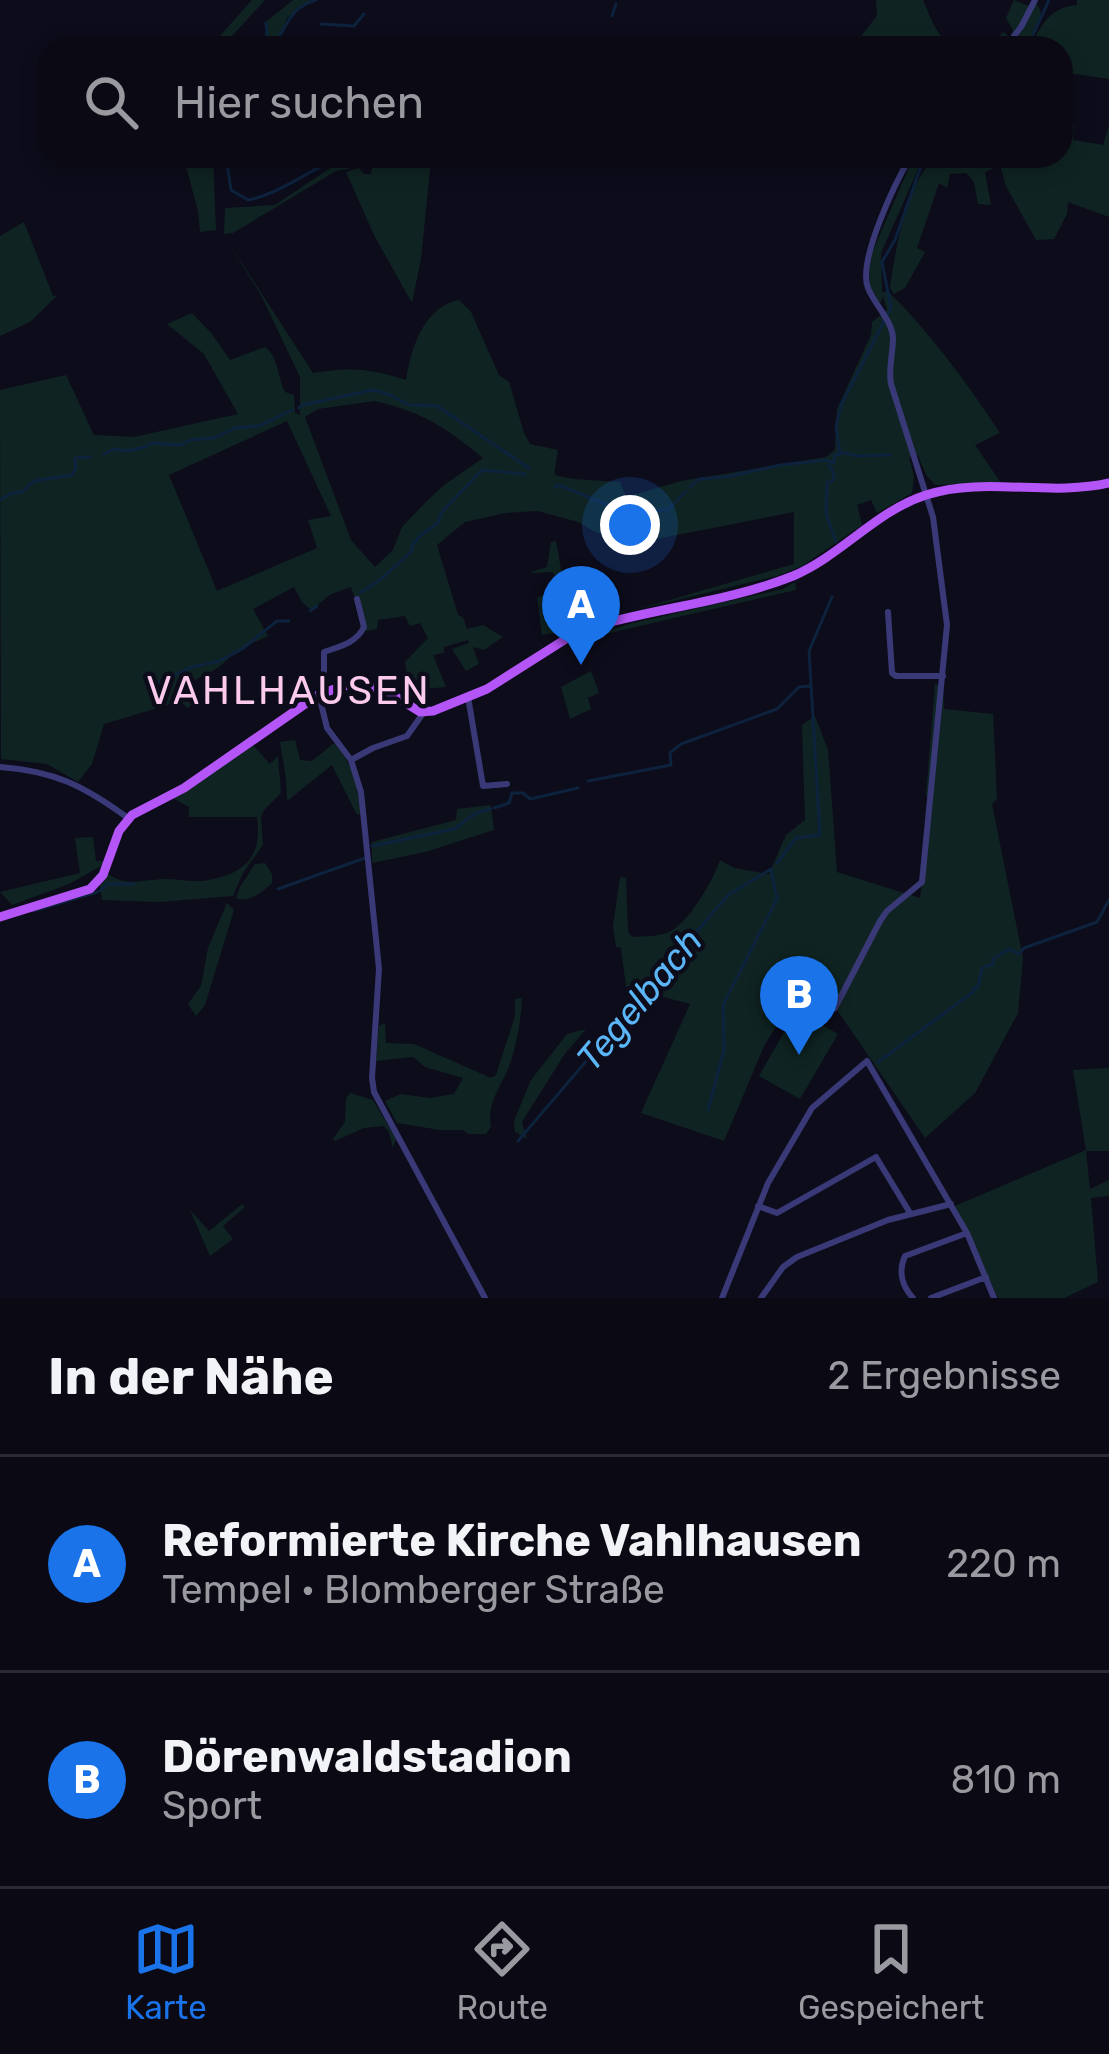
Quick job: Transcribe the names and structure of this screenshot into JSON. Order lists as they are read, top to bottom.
{
  "districts": ["VAHLHAUSEN"],
  "water": ["Tegelbach"],
  "page": {
    "search": "Hier suchen",
    "pins": ["A", "B"],
    "heading": ["In der Nähe", "2 Ergebnisse"],
    "list": [
      {
        "mark": "A",
        "name": "Reformierte Kirche Vahlhausen",
        "note": "Tempel · Blomberger Straße",
        "value": "220 m"
      },
      {
        "mark": "B",
        "name": "Dörenwaldstadion",
        "note": "Sport",
        "value": "810 m"
      }
    ],
    "nav": ["Karte", "Route", "Gespeichert"]
  }
}
